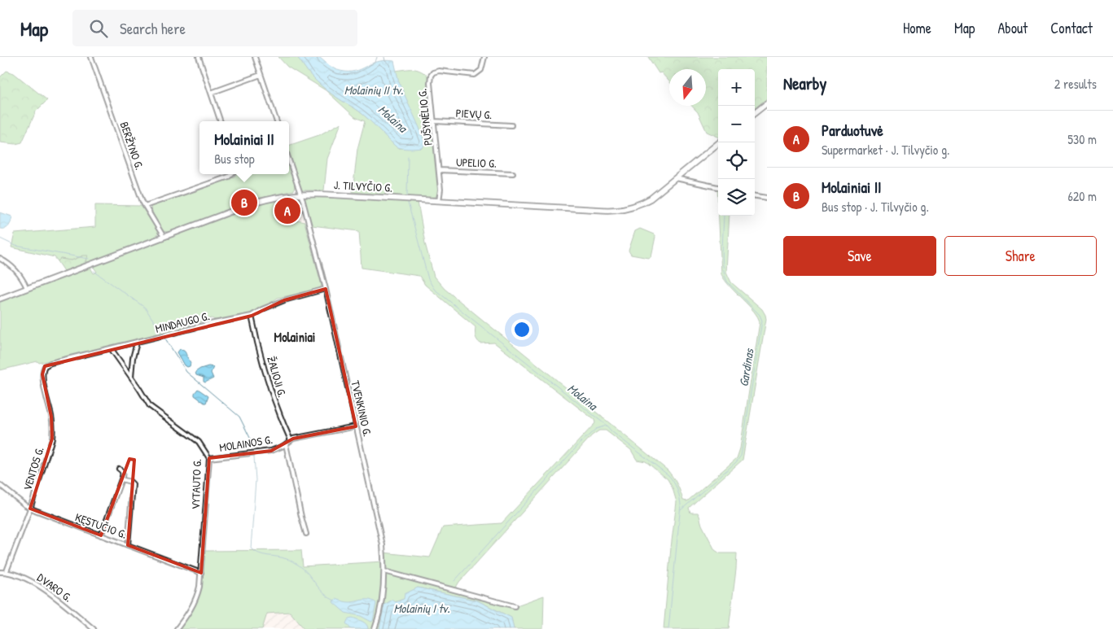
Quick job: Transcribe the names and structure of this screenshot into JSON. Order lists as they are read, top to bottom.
{
  "streets": {
    "main road": ["J. TILVYČIO G."],
    "street": [
      "PIEVŲ G.",
      "PUŠYNĖLIO G.",
      "BERŽYNO G.",
      "UPELIO G.",
      "MINDAUGO G.",
      "ŽALIOJI G.",
      "TVENKINIO G.",
      "MOLAINOS G.",
      "VENTOS G.",
      "VYTAUTO G.",
      "KĘSTUČIO G.",
      "DVARO G."
    ]
  },
  "crossings": [
    ["PIEVŲ G.", "PUŠYNĖLIO G."],
    ["PUŠYNĖLIO G.", "UPELIO G."],
    ["PUŠYNĖLIO G.", "J. TILVYČIO G."],
    ["BERŽYNO G.", "J. TILVYČIO G."],
    ["J. TILVYČIO G.", "TVENKINIO G."],
    ["MINDAUGO G.", "ŽALIOJI G."],
    ["MINDAUGO G.", "TVENKINIO G."],
    ["MINDAUGO G.", "VENTOS G."],
    ["MINDAUGO G.", "VYTAUTO G."],
    ["ŽALIOJI G.", "MOLAINOS G."],
    ["TVENKINIO G.", "MOLAINOS G."],
    ["MOLAINOS G.", "VYTAUTO G."],
    ["VENTOS G.", "KĘSTUČIO G."],
    ["VENTOS G.", "DVARO G."],
    ["VYTAUTO G.", "KĘSTUČIO G."]
  ],
  "districts": ["Molainiai"],
  "water": [
    "Molainių II tv.",
    "Molaina",
    "Gardinas",
    "Molainių I tv."
  ],
  "north": "bottom",
  "page": {
    "header": "Map",
    "search": "Search here",
    "nav": [
      "Home",
      "Map",
      "About",
      "Contact"
    ],
    "heading": ["Nearby", "2 results"],
    "map_buttons": ["+", "−"],
    "list": [
      {
        "mark": "A",
        "name": "Parduotuvė",
        "note": "Supermarket · J. Tilvyčio g.",
        "value": "530 m"
      },
      {
        "mark": "B",
        "name": "Molainiai II",
        "note": "Bus stop · J. Tilvyčio g.",
        "value": "620 m"
      }
    ],
    "popup": ["Molainiai II", "Bus stop"],
    "pins": ["B", "A"],
    "buttons": ["Save", "Share"]
  }
}
